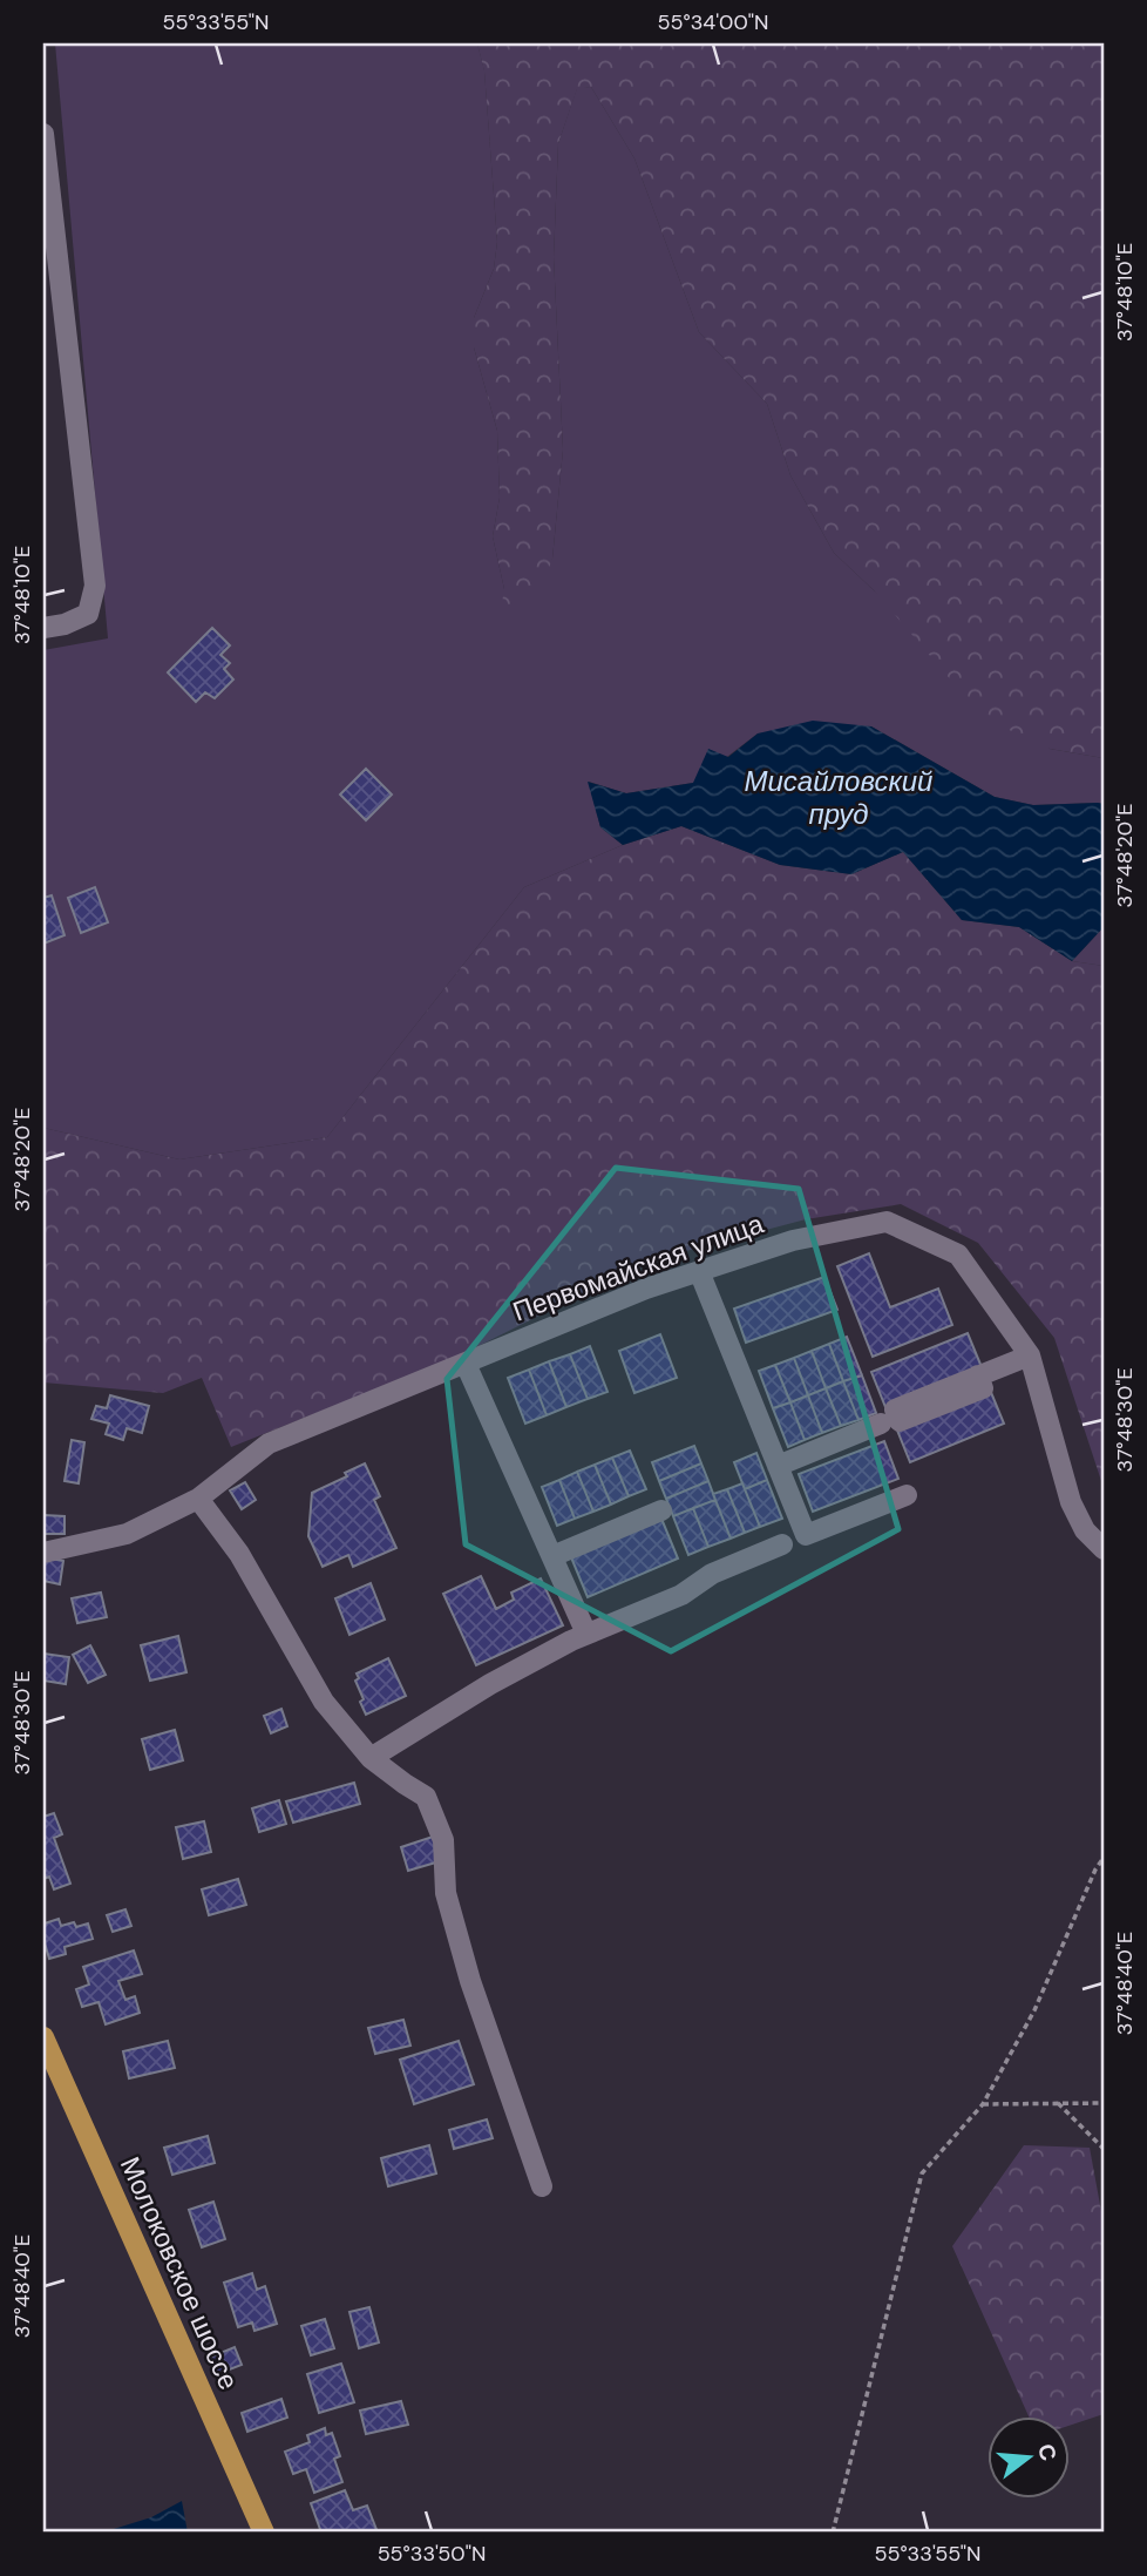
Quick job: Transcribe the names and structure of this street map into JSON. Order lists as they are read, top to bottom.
{
  "streets": {
    "main road": ["Молоковское шоссе"],
    "street": ["Первомайская улица"]
  },
  "water": ["Мисайловский пруд"],
  "north": "right",
  "coordinates": [
    "55°33'55\"N",
    "55°34'00\"N",
    "37°48'10\"E",
    "37°48'20\"E",
    "37°48'30\"E",
    "37°48'40\"E",
    "55°33'50\"N"
  ]
}
